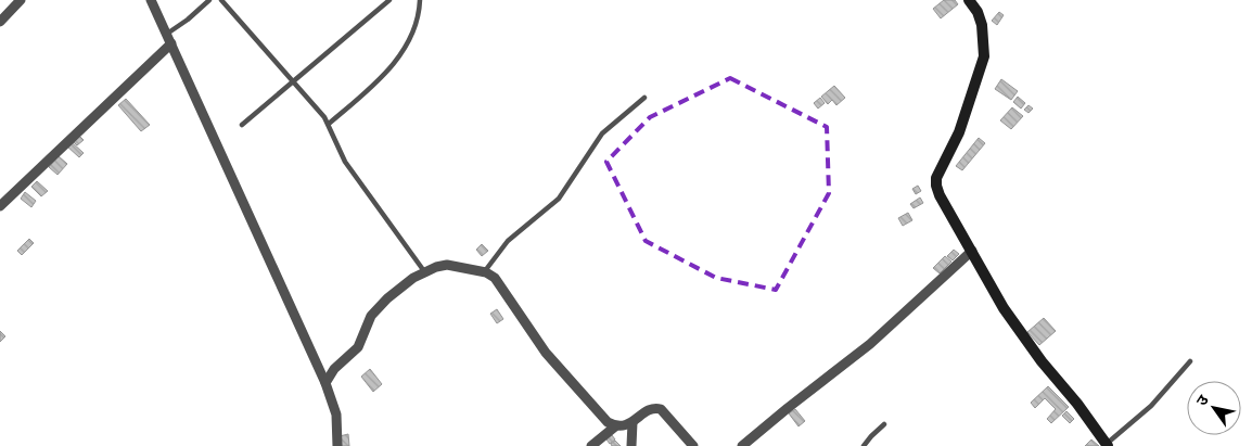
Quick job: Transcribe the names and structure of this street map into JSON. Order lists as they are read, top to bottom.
{
  "north": "top left"
}
